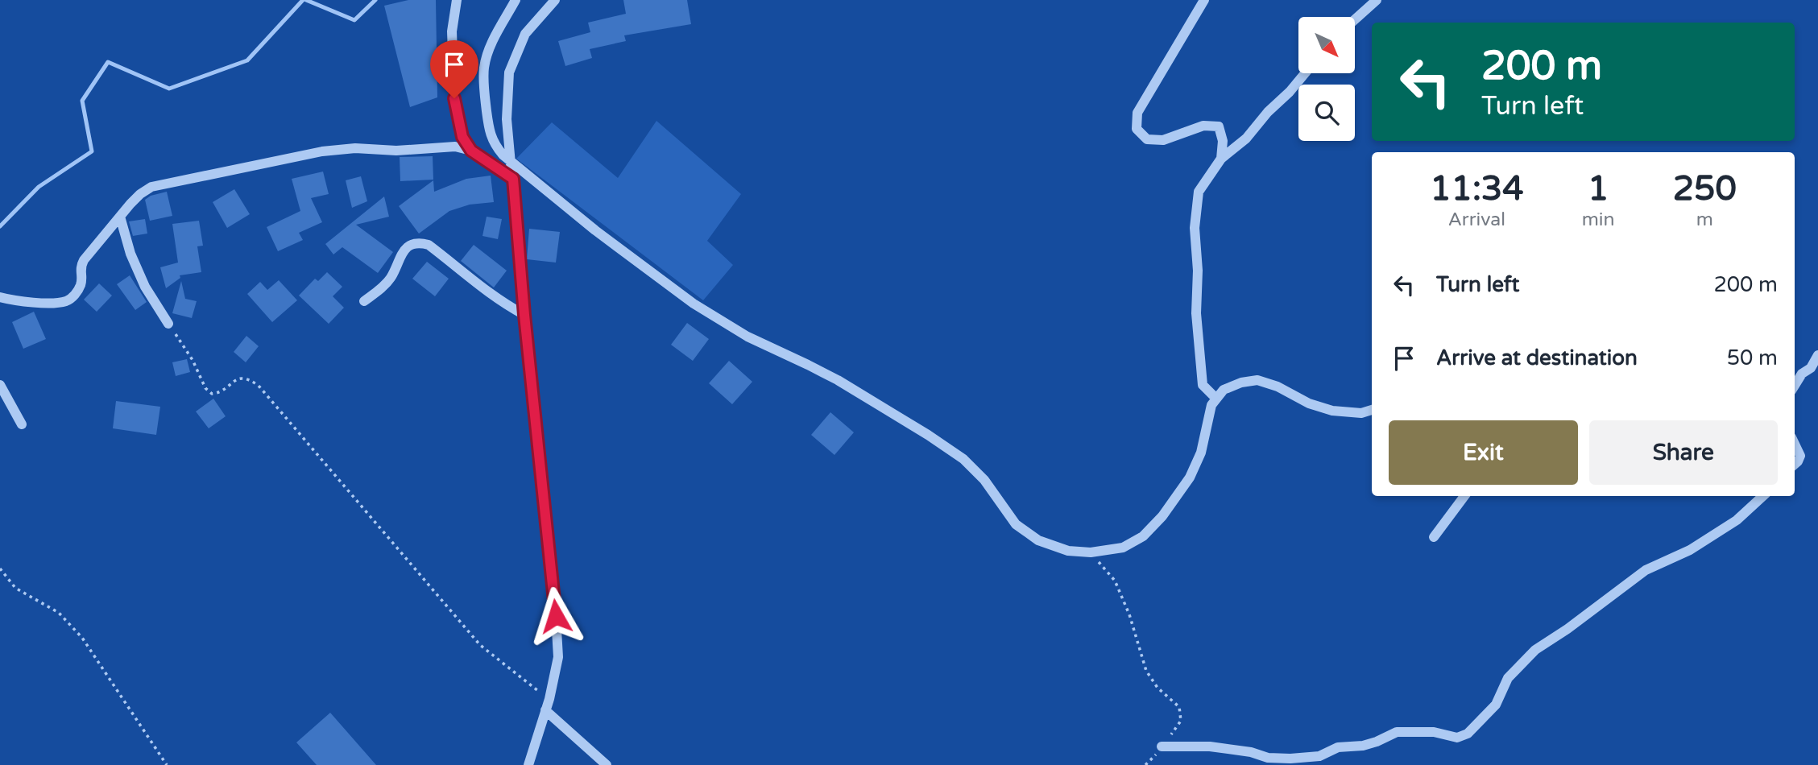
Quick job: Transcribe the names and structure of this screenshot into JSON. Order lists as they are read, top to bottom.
{
  "north": "bottom right",
  "page": {
    "turn": ["200 m", "Turn left"],
    "eta": [
      "11:34",
      "Arrival",
      "1",
      "min",
      "250",
      "m"
    ],
    "list": [
      {
        "name": "Turn left",
        "value": "200 m"
      },
      {
        "name": "Arrive at destination",
        "value": "50 m"
      }
    ],
    "buttons": ["Exit", "Share"]
  }
}
